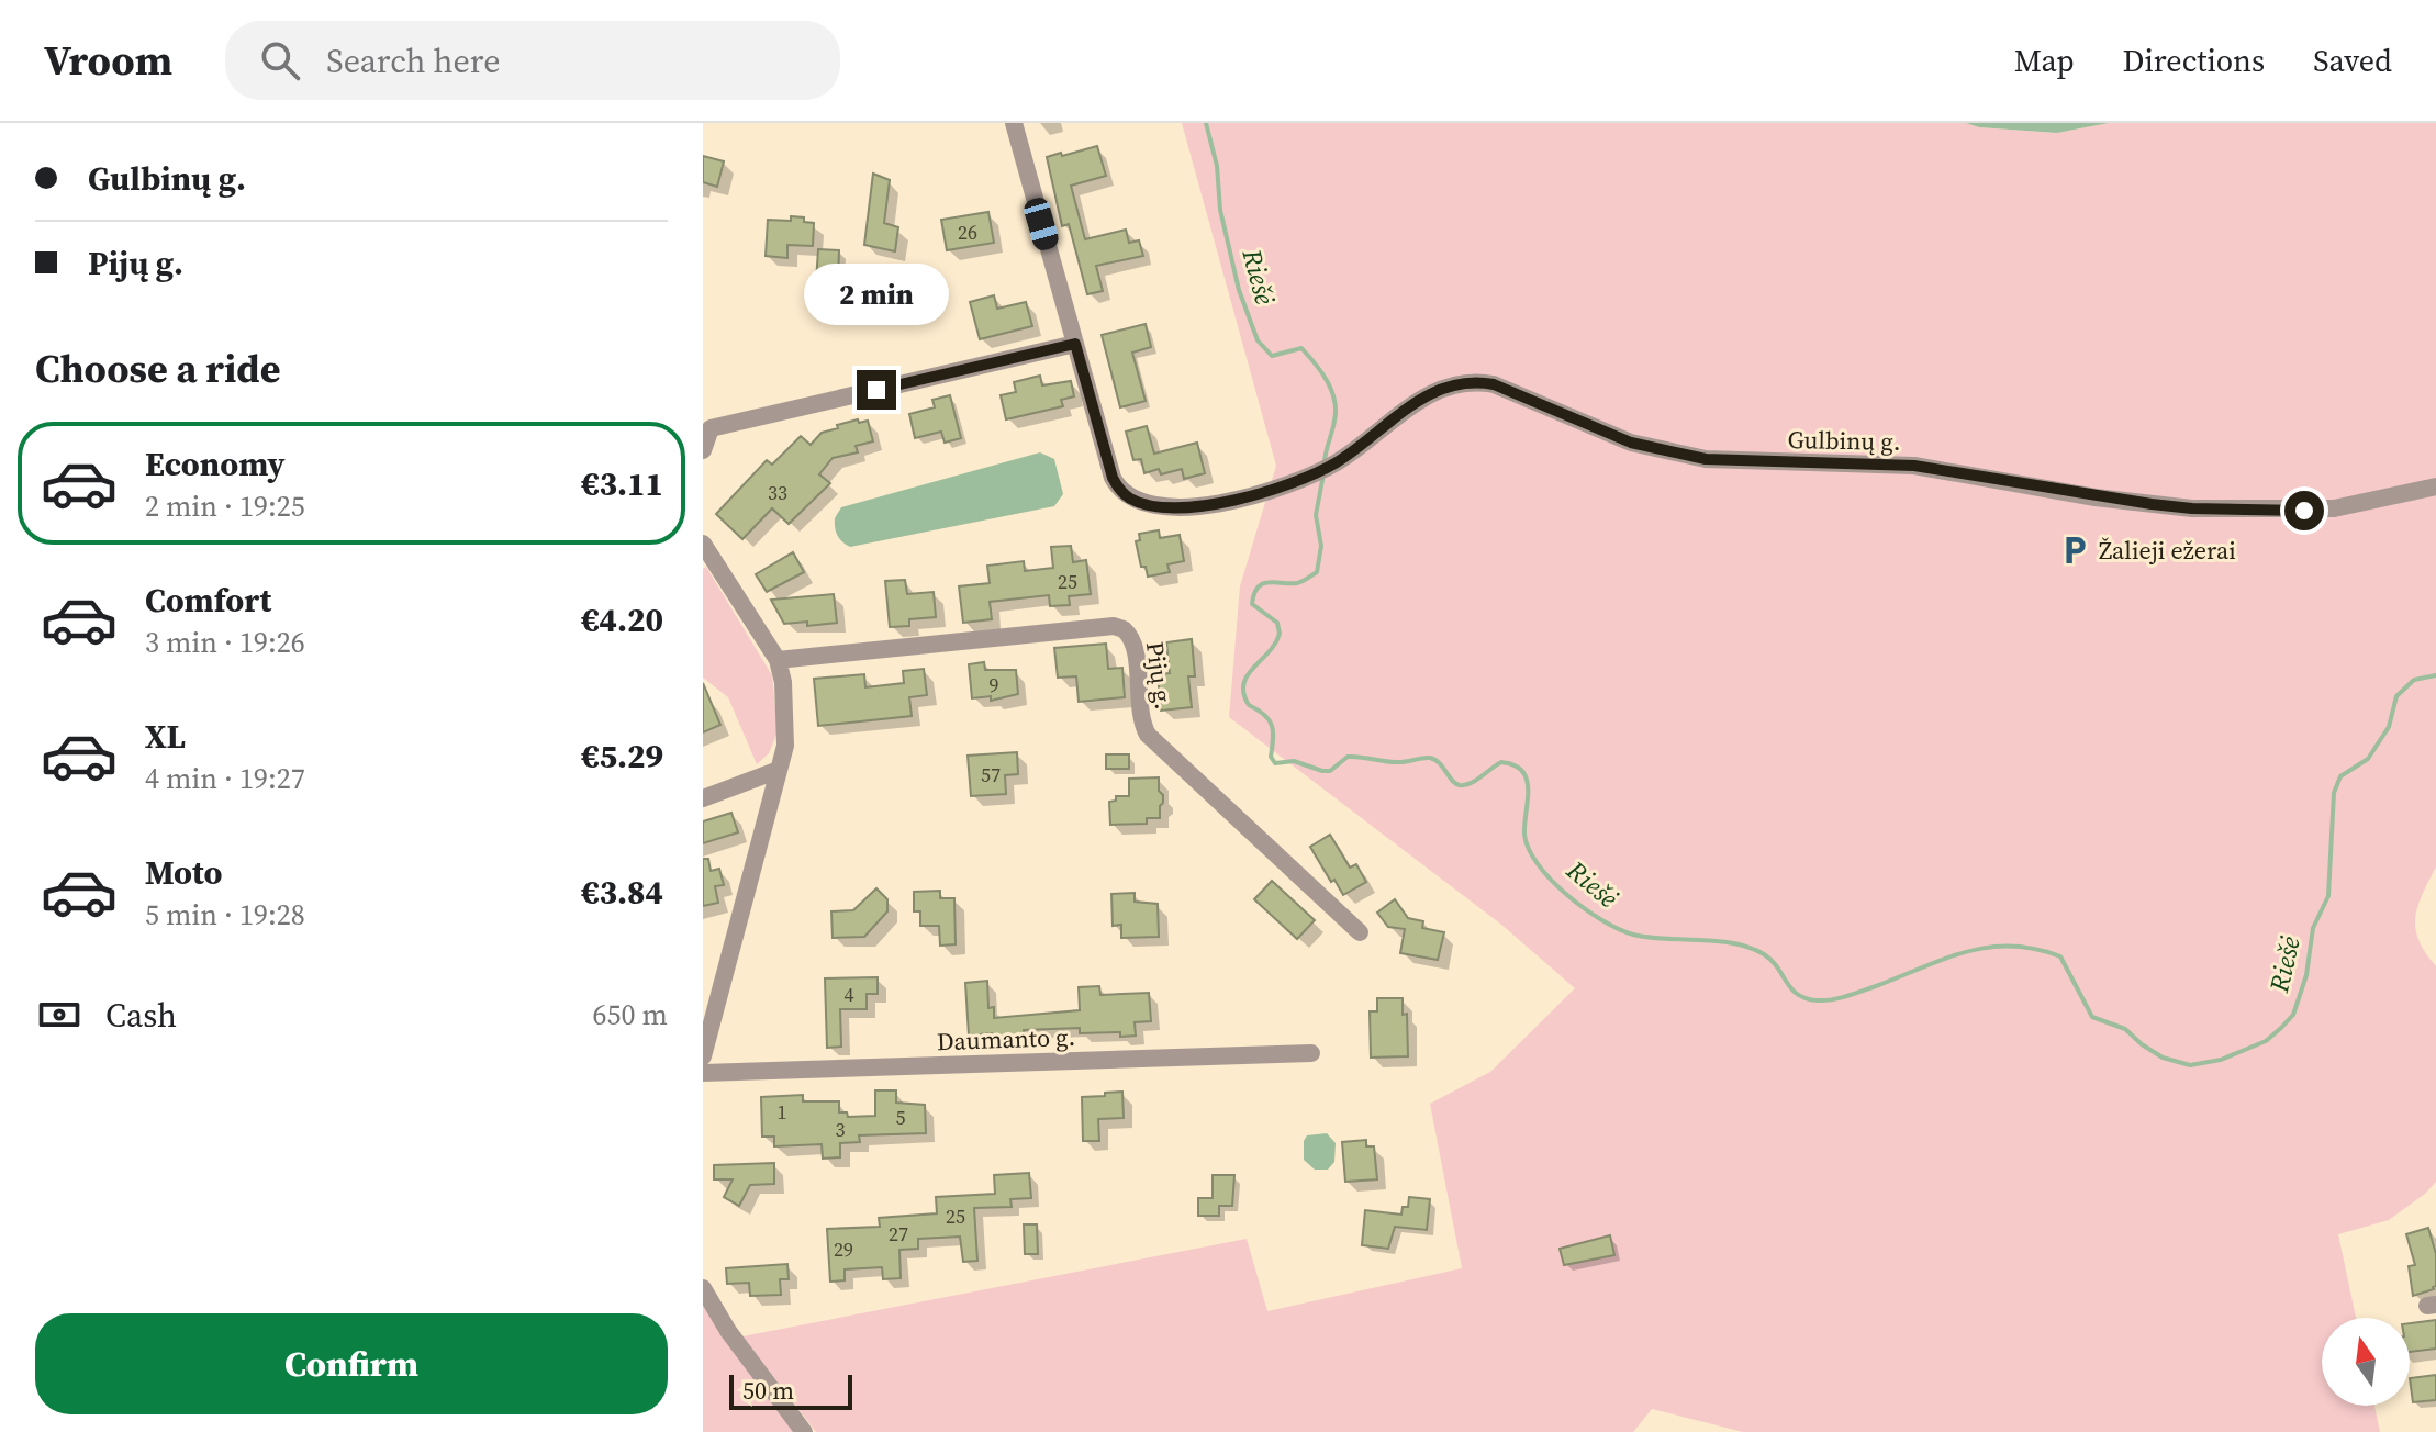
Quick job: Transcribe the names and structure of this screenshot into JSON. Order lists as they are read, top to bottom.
{
  "streets": {
    "street": ["Gulbinų g.", "Pijų g.", "Daumanto g."]
  },
  "water": ["Riešė"],
  "places": {
    "parking": ["Žalieji ežerai"]
  },
  "house_numbers": [
    "26",
    "33",
    "25",
    "9",
    "57",
    "4",
    "1",
    "5",
    "3",
    "25",
    "27",
    "29"
  ],
  "scale_bar": "50 m",
  "north": "top",
  "page": {
    "header": "Vroom",
    "search": "Search here",
    "nav": ["Map", "Directions", "Saved"],
    "banner": ["Gulbinų g.", "Pijų g."],
    "bubble": "2 min",
    "heading": "Choose a ride",
    "list": [
      {
        "name": "Economy",
        "note": "2 min · 19:25",
        "value": "€3.11"
      },
      {
        "name": "Comfort",
        "note": "3 min · 19:26",
        "value": "€4.20"
      },
      {
        "name": "XL",
        "note": "4 min · 19:27",
        "value": "€5.29"
      },
      {
        "name": "Moto",
        "note": "5 min · 19:28",
        "value": "€3.84"
      }
    ],
    "pay": ["Cash", "650 m"],
    "buttons": "Confirm",
    "scale": "50 m"
  }
}
